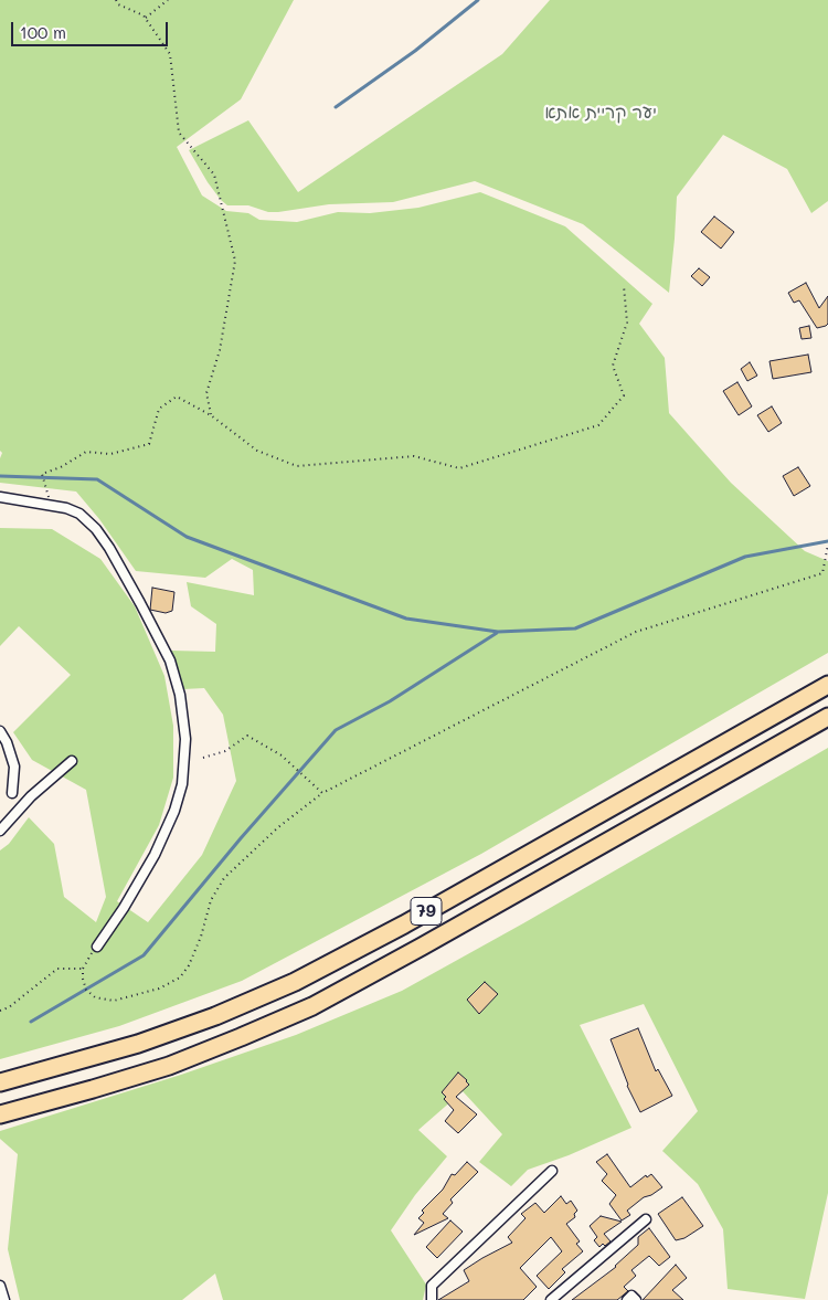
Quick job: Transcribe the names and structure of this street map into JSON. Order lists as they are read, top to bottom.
{
  "streets": {
    "highway": ["79"]
  },
  "parks": ["יער קריית אתא"],
  "scale_bar": "100 m"
}
